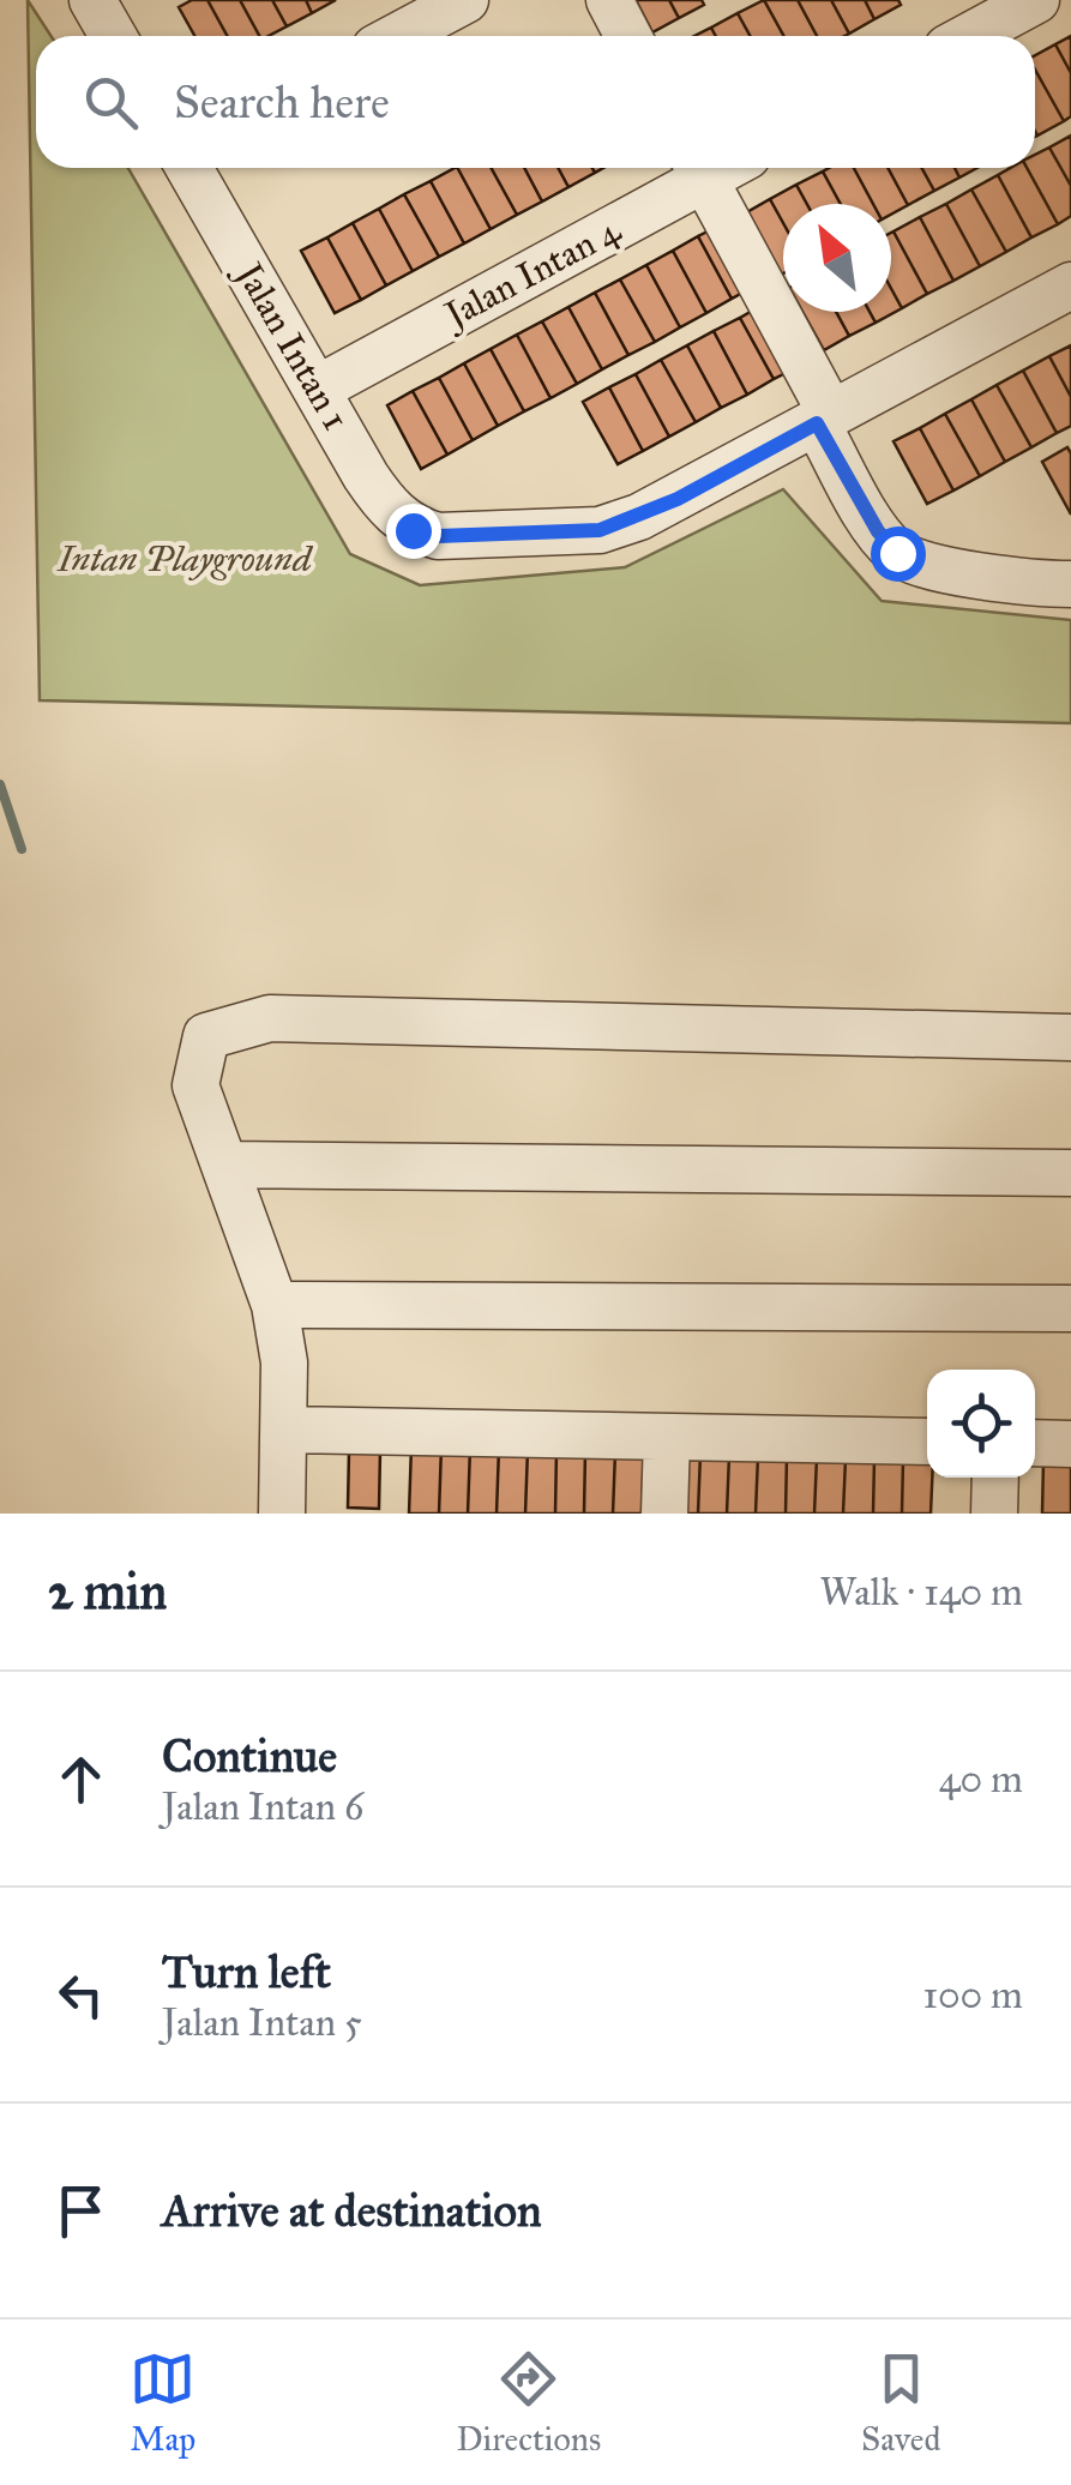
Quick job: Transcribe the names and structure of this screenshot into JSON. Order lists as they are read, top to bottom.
{
  "streets": {
    "street": ["Jalan Intan 4", "Jalan Intan 1"]
  },
  "crossings": [
    ["Jalan Intan 4", "Jalan Intan 1"]
  ],
  "parks": ["Intan Playground"],
  "north": "top left",
  "page": {
    "search": "Search here",
    "heading": ["2 min", "Walk · 140 m"],
    "list": [
      ["Continue", "Jalan Intan 6", "40 m"],
      ["Turn left", "Jalan Intan 5", "100 m"],
      "Arrive at destination"
    ],
    "nav": ["Map", "Directions", "Saved"]
  }
}
